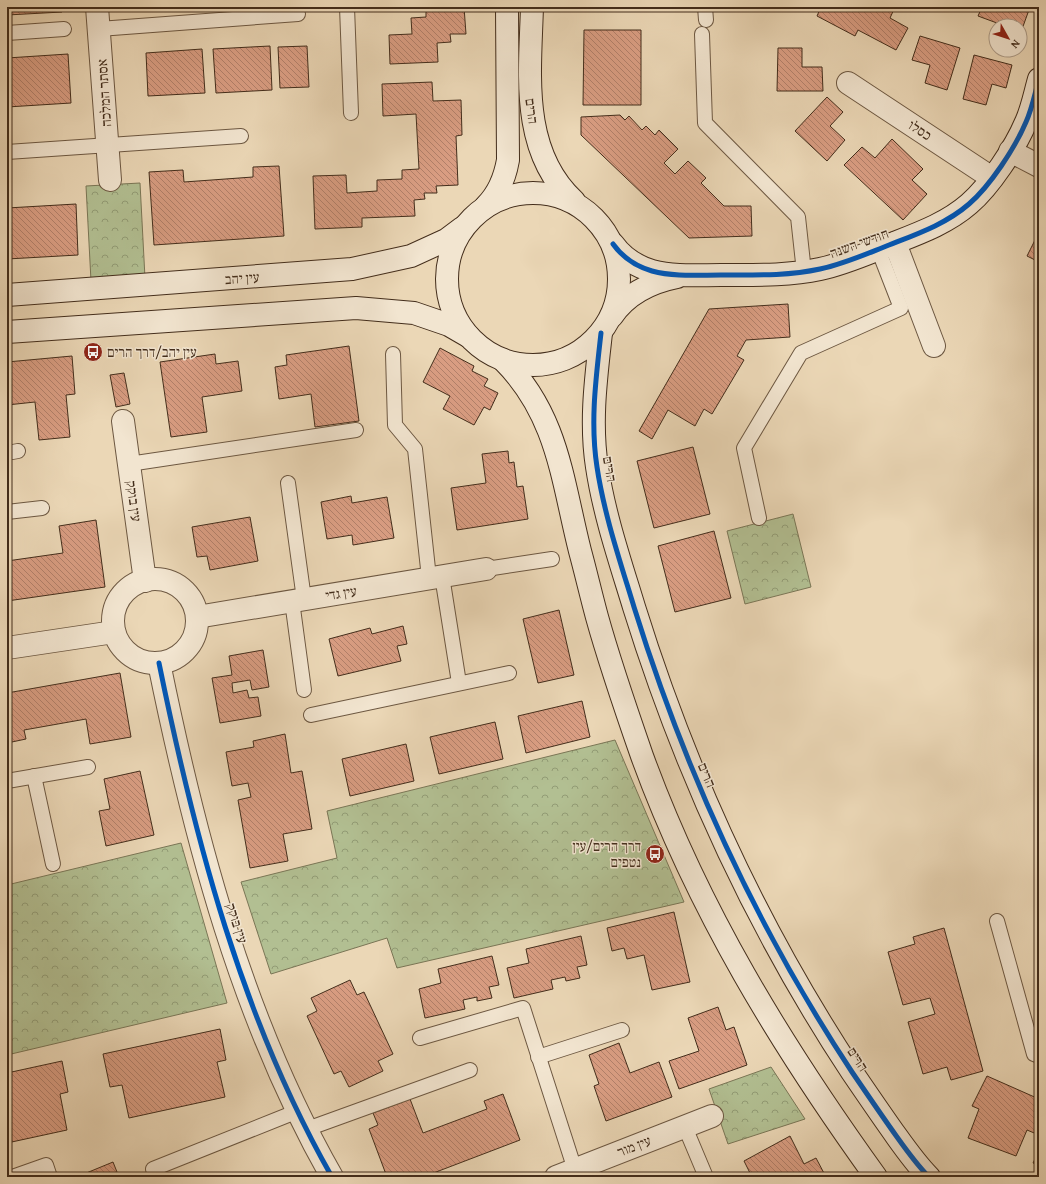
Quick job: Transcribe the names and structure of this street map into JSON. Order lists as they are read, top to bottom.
{
  "streets": {
    "street": [
      "אסתר המלכה",
      "הרים",
      "כסלו",
      "חודשי השנה",
      "עין יהב",
      "עין בוקק",
      "עין גדי",
      "עין מור"
    ]
  },
  "crossings": [
    ["הרים", "חודשי השנה"],
    ["הרים", "עין יהב"],
    ["כסלו", "חודשי השנה"],
    ["עין בוקק", "עין גדי"]
  ],
  "places": {
    "bus stop": ["עין יהב/דרך הרים", "דרך הרים/עין נטפים"]
  },
  "north": "bottom right"
}
